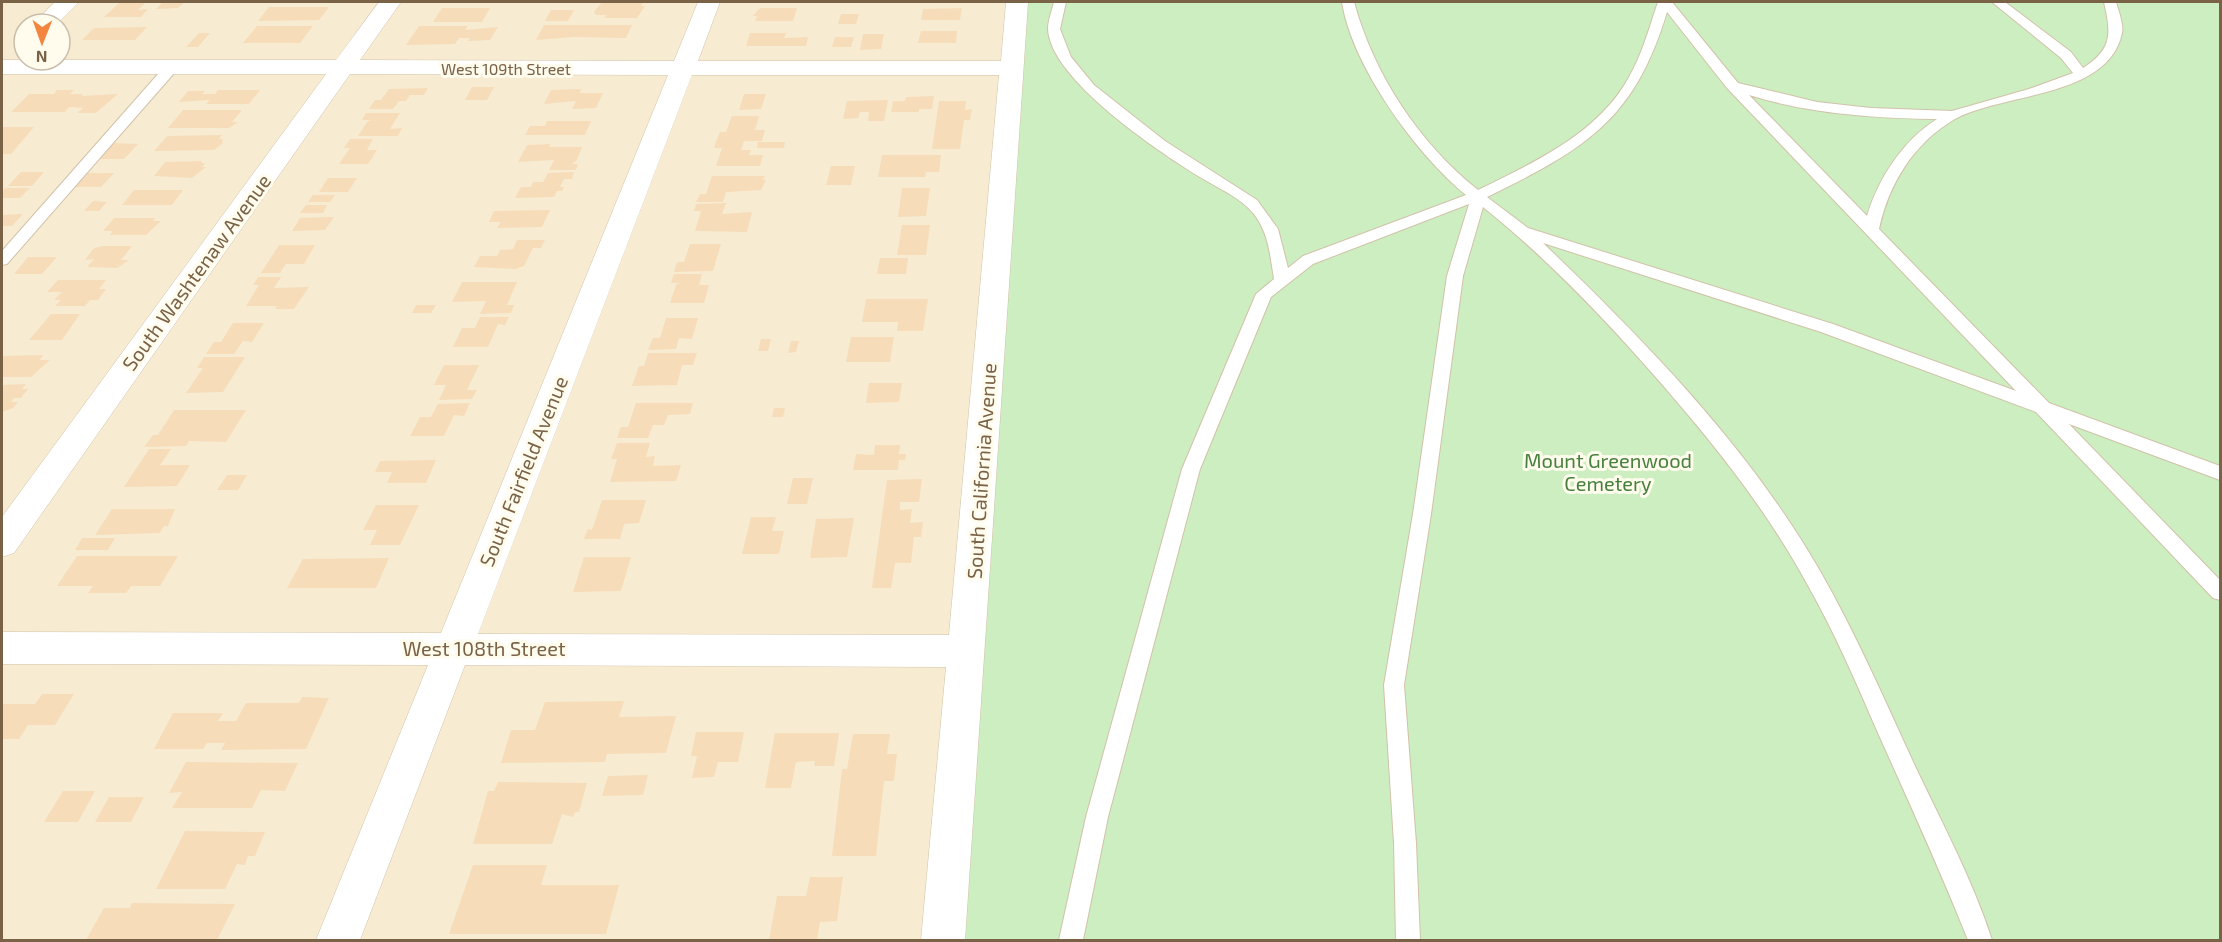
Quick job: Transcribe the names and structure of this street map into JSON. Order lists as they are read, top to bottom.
{
  "streets": {
    "street": [
      "West 109th Street",
      "South Washtenaw Avenue",
      "South Fairfield Avenue",
      "South California Avenue",
      "West 108th Street"
    ]
  },
  "crossings": [
    ["West 109th Street", "South Washtenaw Avenue"],
    ["West 109th Street", "South Fairfield Avenue"],
    ["West 109th Street", "South California Avenue"],
    ["South Fairfield Avenue", "West 108th Street"],
    ["South California Avenue", "West 108th Street"]
  ],
  "parks": ["Mount Greenwood Cemetery"],
  "north": "bottom"
}
